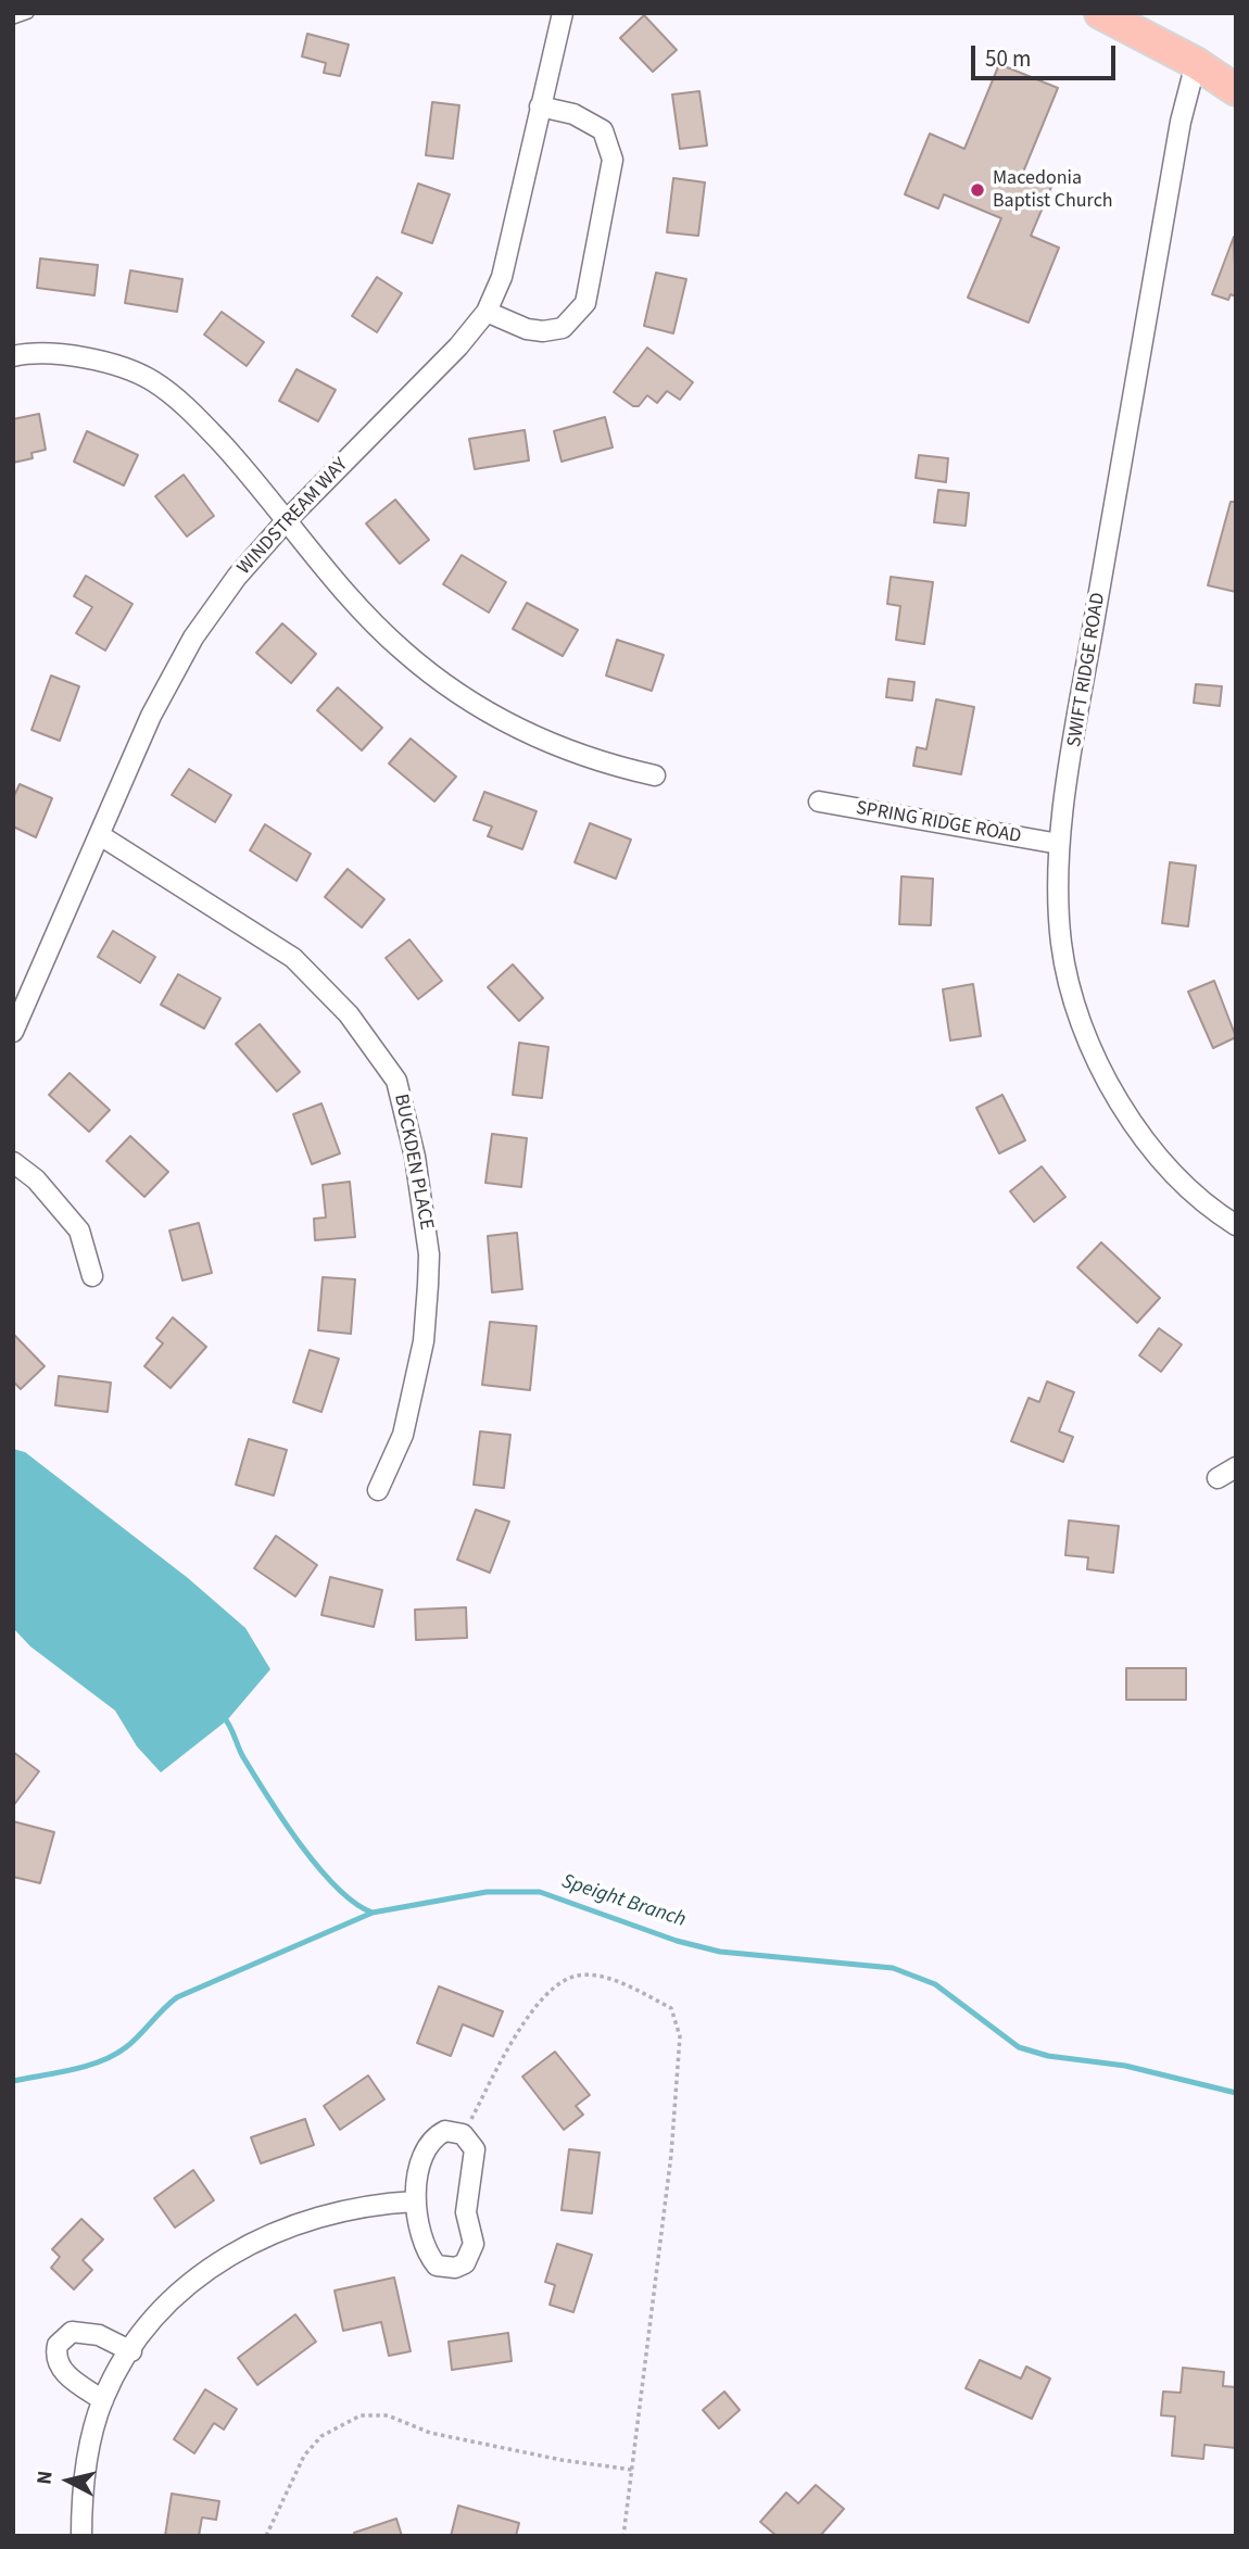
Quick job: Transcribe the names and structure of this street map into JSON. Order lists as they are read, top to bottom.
{
  "streets": {
    "street": [
      "WINDSTREAM WAY",
      "SWIFT RIDGE ROAD",
      "SPRING RIDGE ROAD",
      "BUCKDEN PLACE"
    ]
  },
  "crossings": [
    ["WINDSTREAM WAY", "BUCKDEN PLACE"],
    ["SWIFT RIDGE ROAD", "SPRING RIDGE ROAD"]
  ],
  "water": ["Speight Branch"],
  "places": ["Macedonia Baptist Church"],
  "scale_bar": "50 m",
  "north": "left"
}
